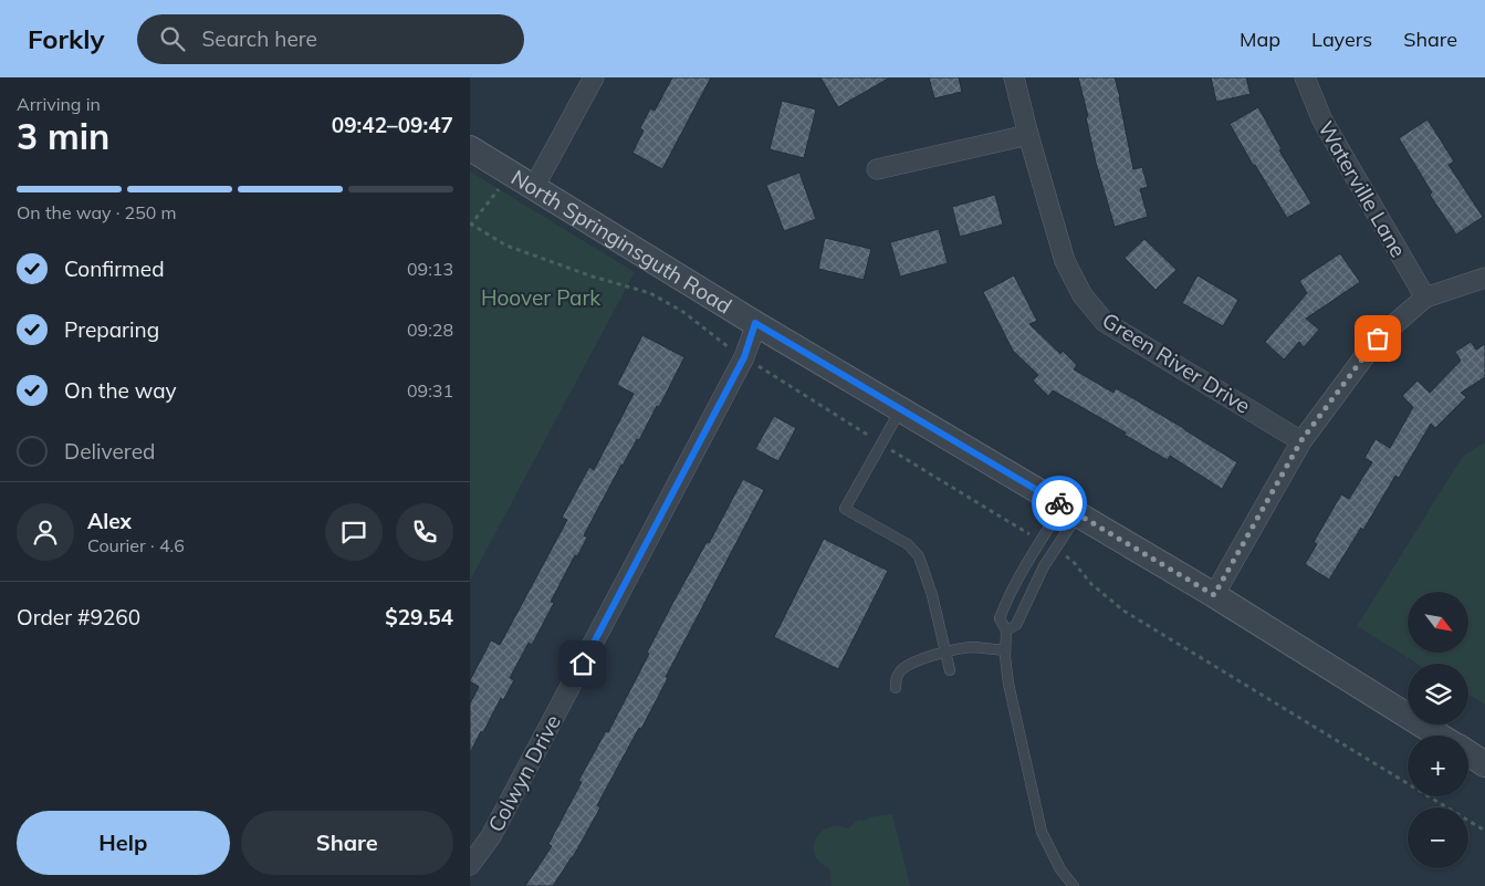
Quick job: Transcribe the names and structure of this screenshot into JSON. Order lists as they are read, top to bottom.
{
  "streets": {
    "street": [
      "Waterville Lane",
      "North Springinsguth Road",
      "Green River Drive",
      "Colwyn Drive"
    ]
  },
  "crossings": [
    ["North Springinsguth Road", "Colwyn Drive"]
  ],
  "parks": ["Hoover Park"],
  "north": "bottom right",
  "page": {
    "header": "Forkly",
    "search": "Search here",
    "nav": ["Map", "Layers", "Share"],
    "heading": ["3 min", "Arriving in", "09:42–09:47"],
    "panel": [
      "Alex",
      "Courier · 4.6",
      "Order #9260",
      "$29.54"
    ],
    "bar": "On the way · 250 m",
    "list": [
      ["Confirmed", "09:13"],
      ["Preparing", "09:28"],
      ["On the way", "09:31"],
      "Delivered"
    ],
    "map_buttons": ["+", "−"],
    "buttons": ["Help", "Share"]
  }
}
